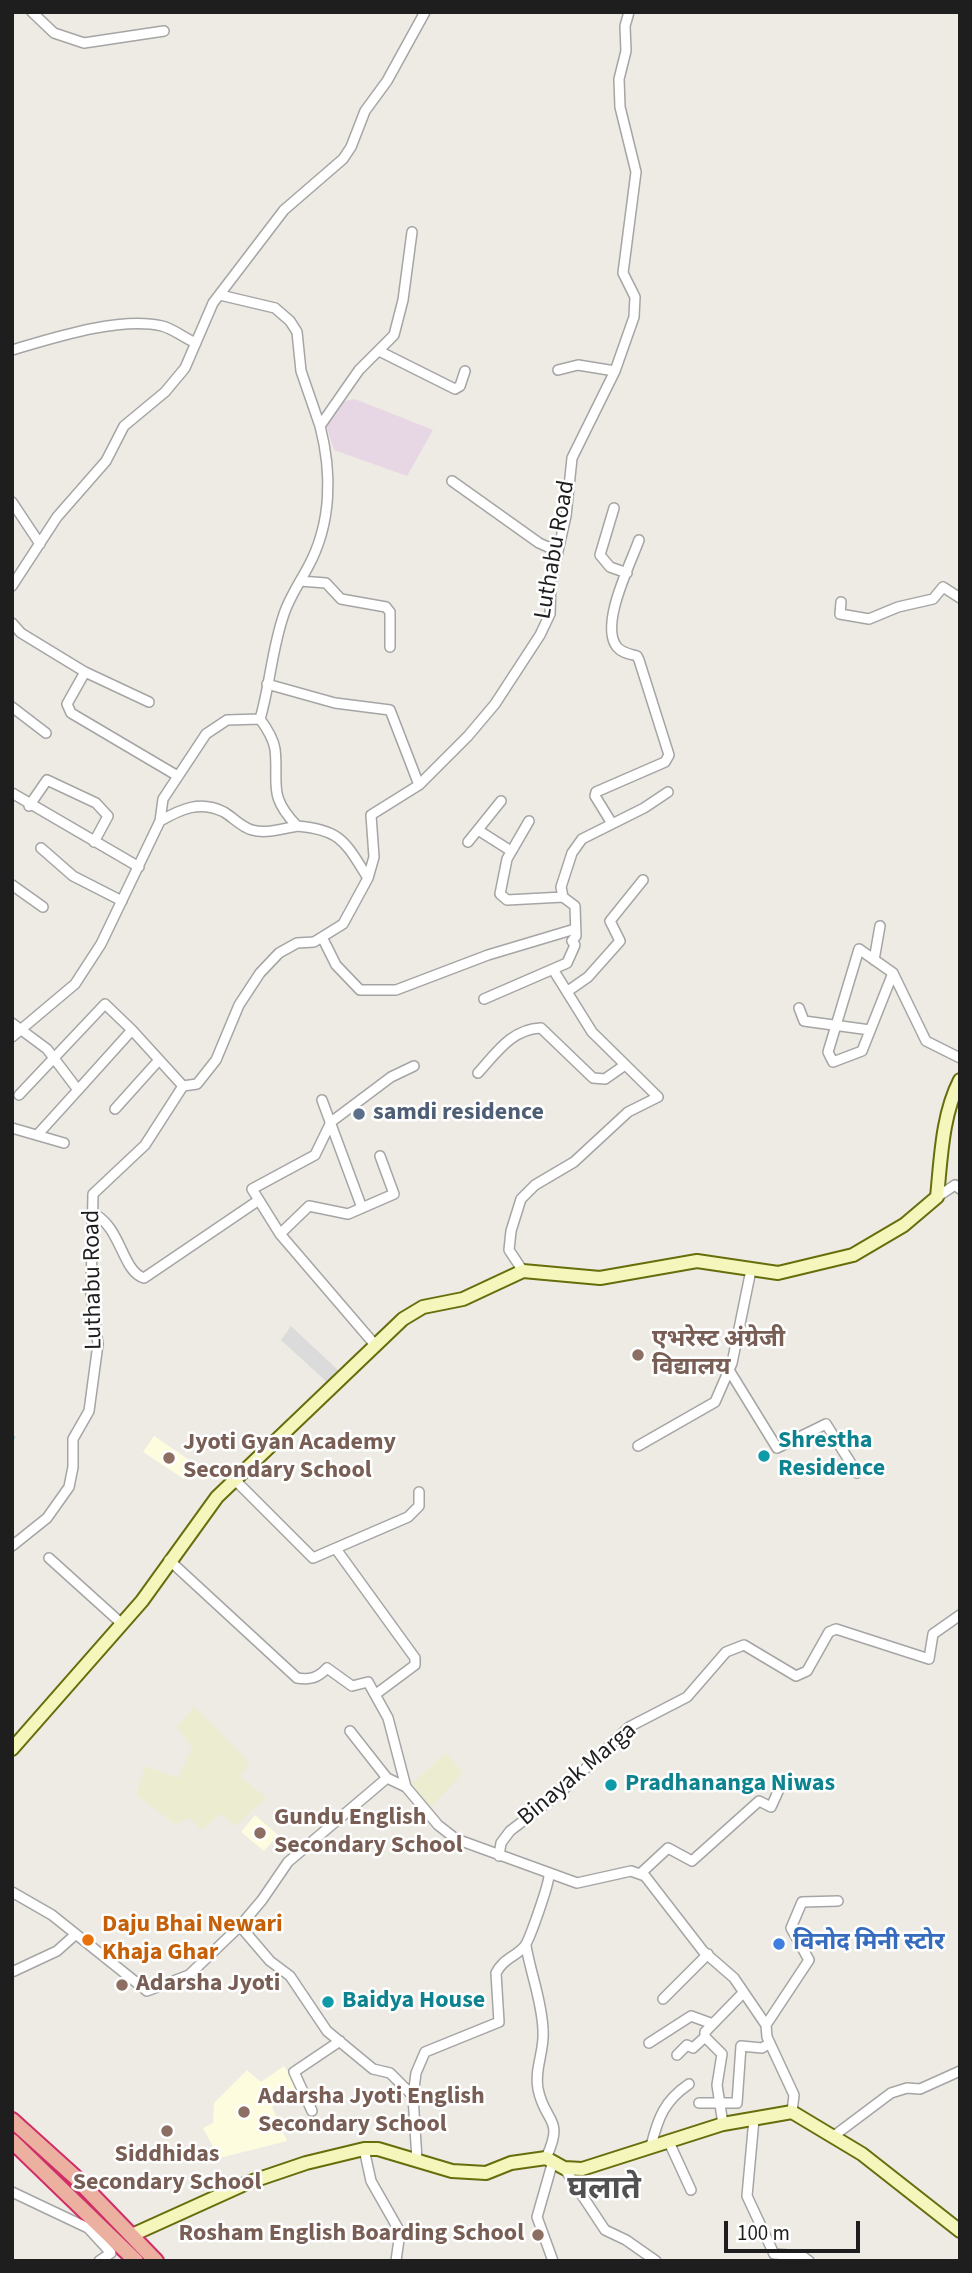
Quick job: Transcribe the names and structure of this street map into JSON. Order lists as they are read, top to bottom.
{
  "streets": {
    "street": ["Luthabu Road", "Binayak Marga"]
  },
  "districts": ["घलाते"],
  "places": [
    "samdi residence",
    "एभरेस्ट अंग्रेजी विद्यालय",
    "Shrestha Residence",
    "Jyoti Gyan Academy Secondary School",
    "Pradhananga Niwas",
    "Gundu English Secondary School",
    "Daju Bhai Newari Khaja Ghar",
    "विनोद मिनी स्टोर",
    "Adarsha Jyoti",
    "Baidya House",
    "Adarsha Jyoti English Secondary School",
    "Siddhidas Secondary School",
    "Rosham English Boarding School"
  ],
  "scale_bar": "100 m"
}
